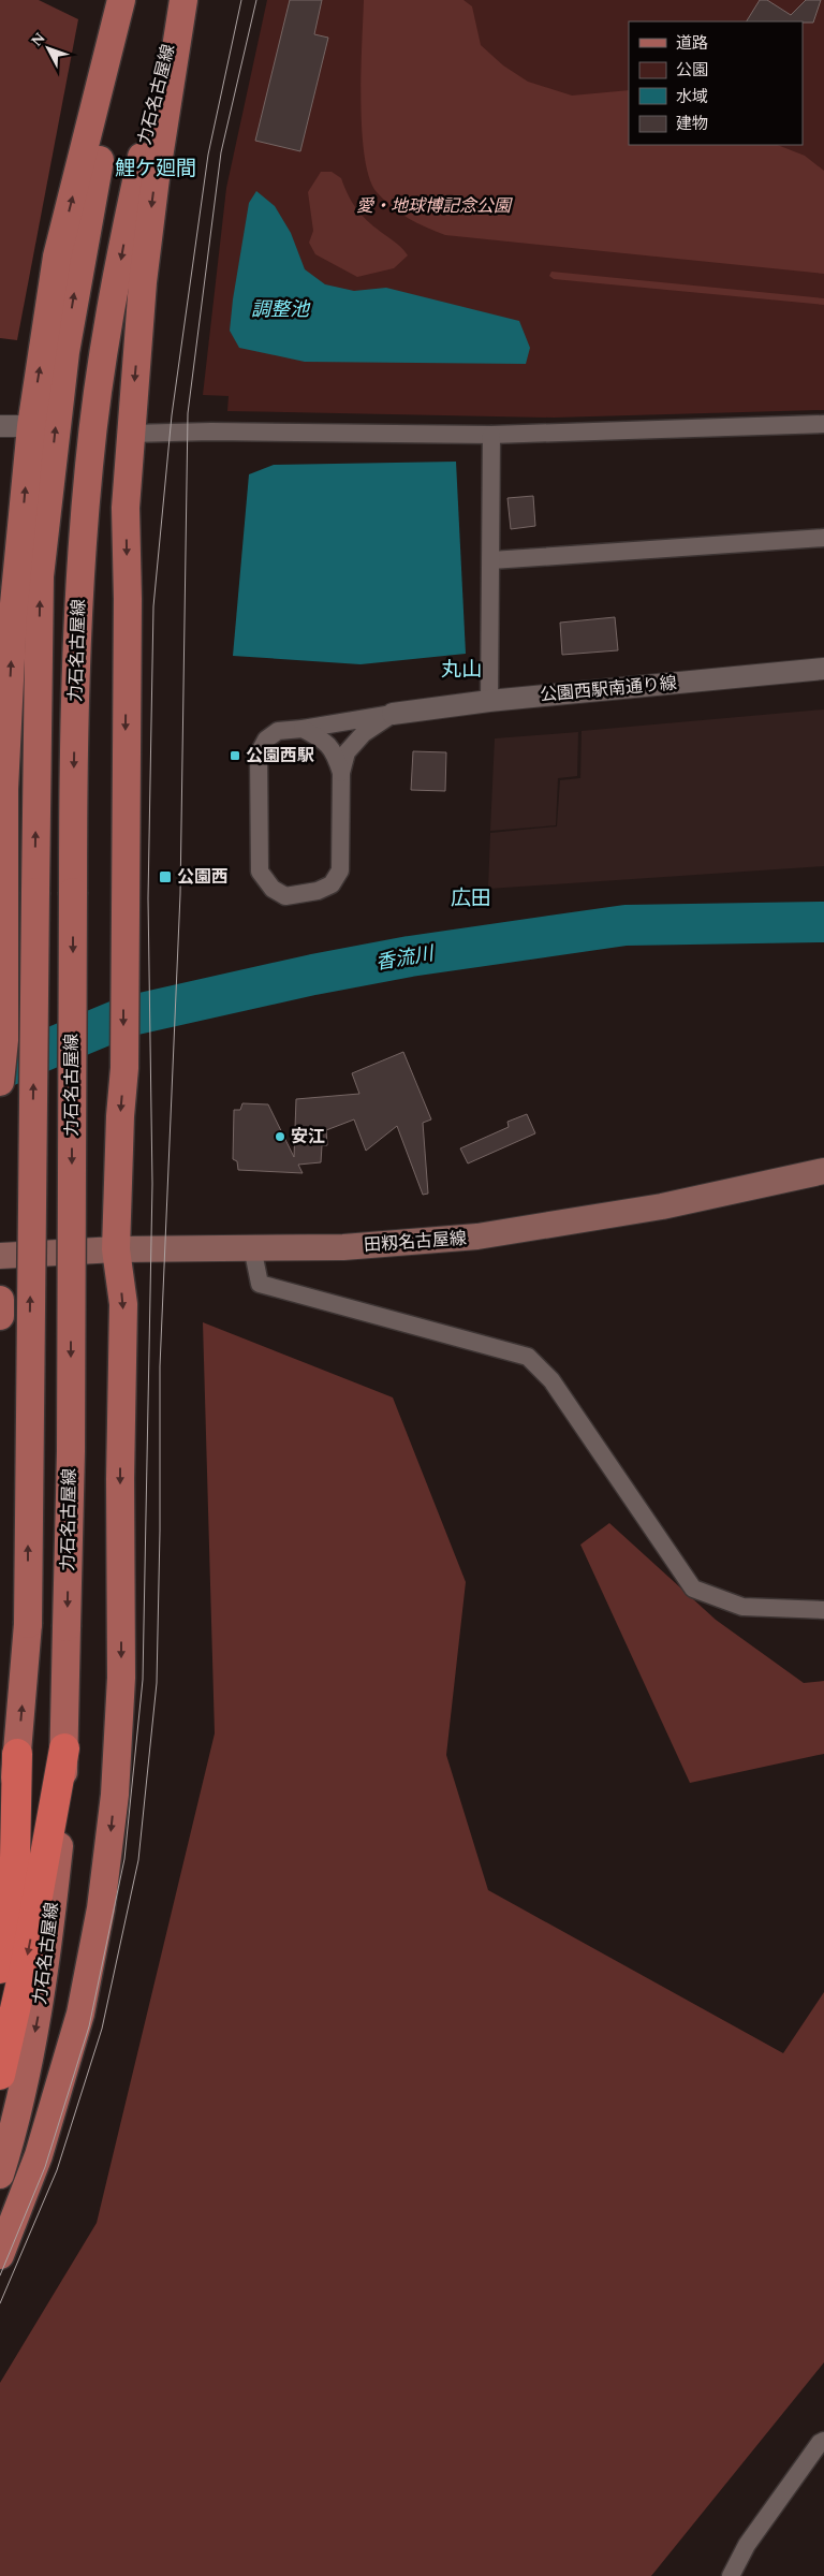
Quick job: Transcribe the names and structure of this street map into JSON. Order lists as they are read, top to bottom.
{
  "streets": {
    "main road": ["力石名古屋線", "田籾名古屋線"],
    "street": ["公園西駅南通り線"]
  },
  "districts": ["鯉ケ廻間", "丸山", "広田"],
  "water": ["調整池", "香流川"],
  "parks": ["愛・地球博記念公園"],
  "places": {
    "transit": ["公園西駅", "公園西"],
    "other": ["安江"]
  },
  "legend": [
    "道路",
    "公園",
    "水域",
    "建物"
  ],
  "north": "top left"
}
